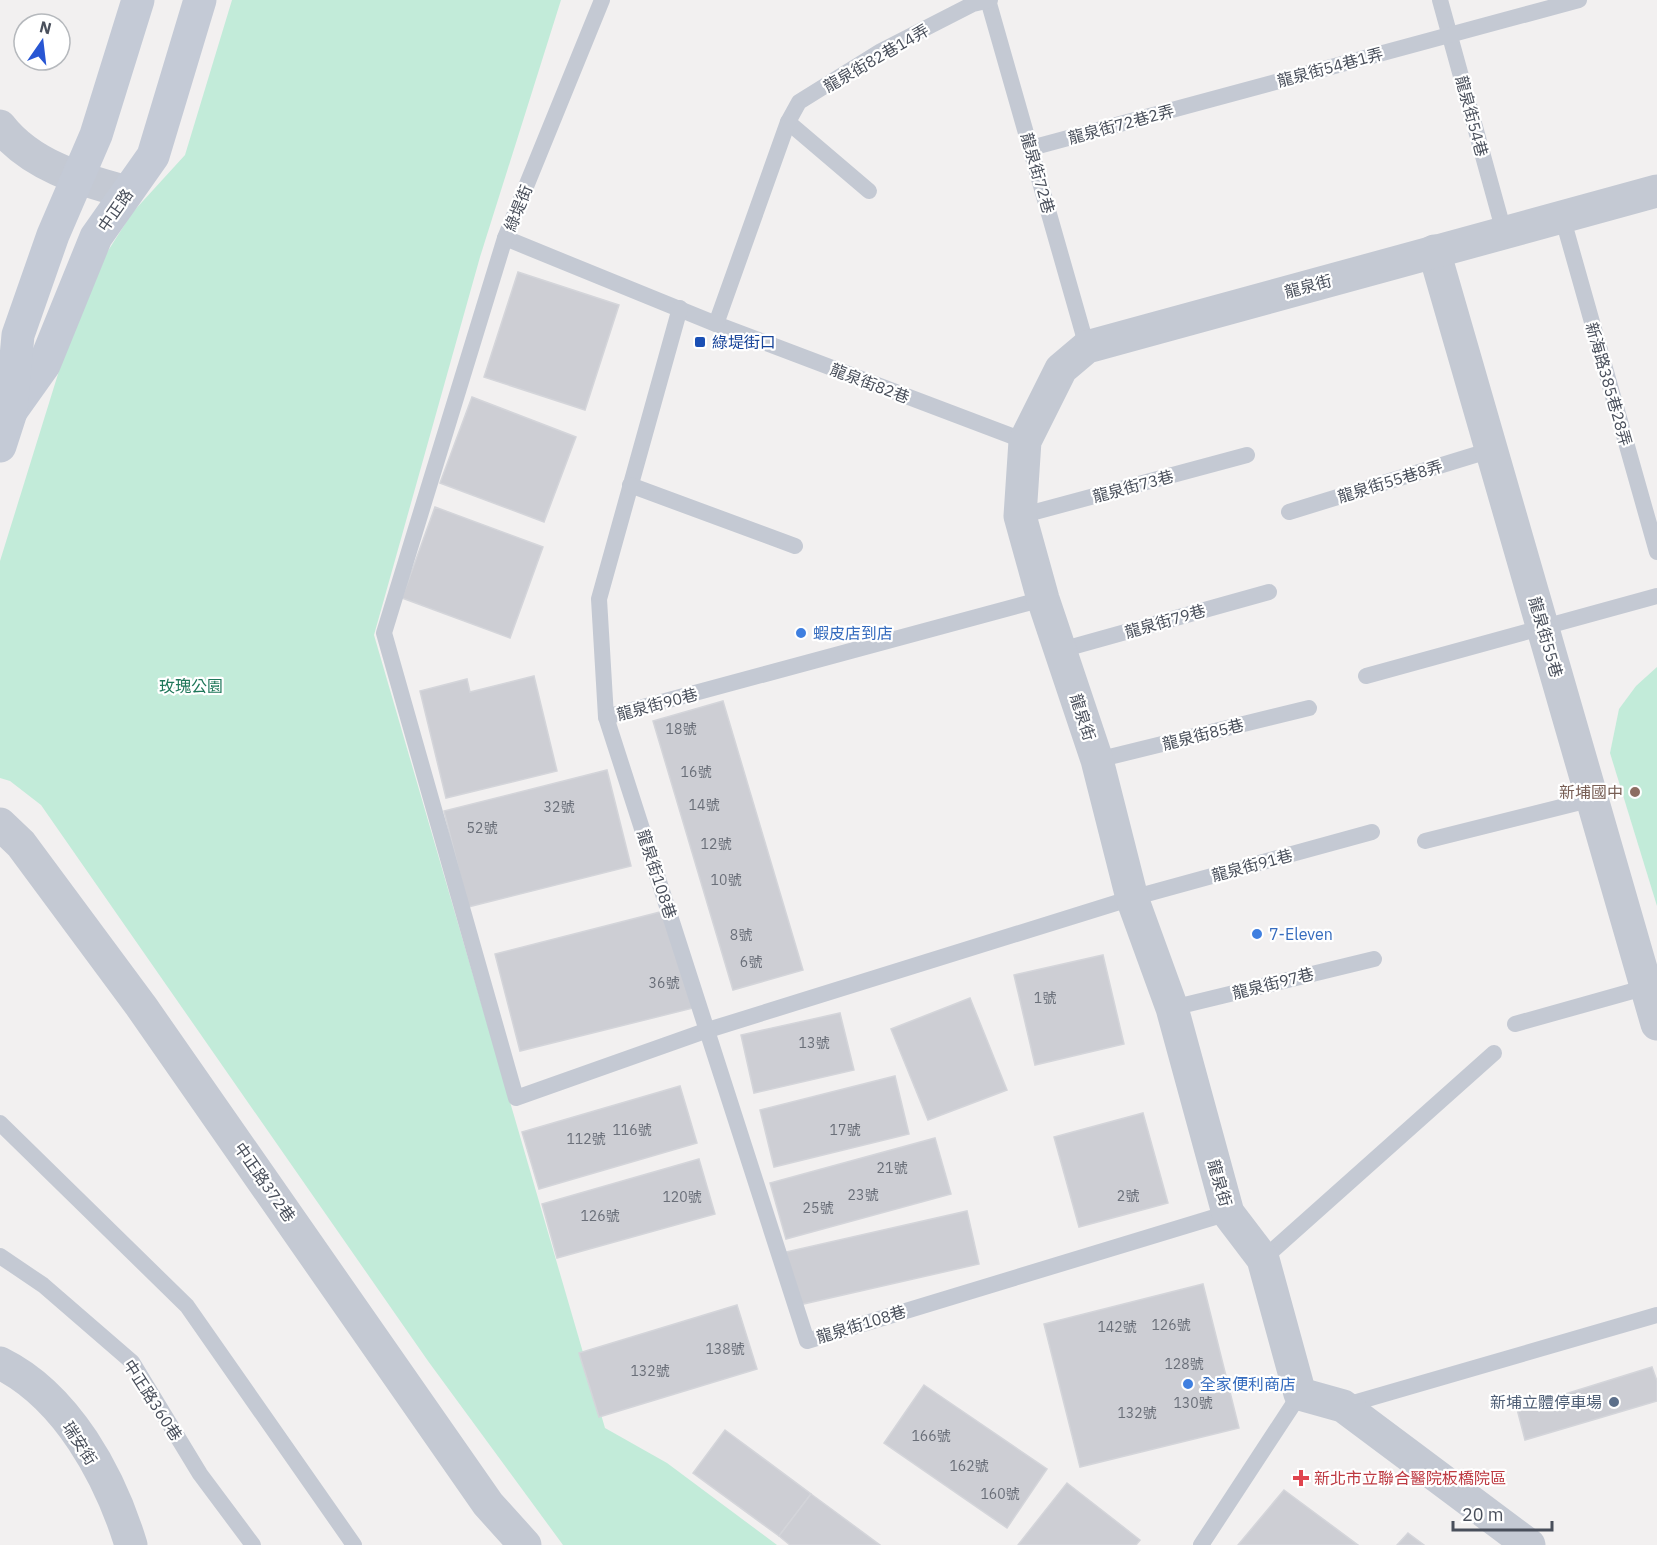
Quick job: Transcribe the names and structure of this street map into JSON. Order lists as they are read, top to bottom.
{
  "streets": {
    "main road": ["中正路"],
    "street": [
      "龍泉街",
      "龍泉街55巷",
      "中正路372巷",
      "瑞安街"
    ],
    "lane": [
      "龍泉街82巷14弄",
      "龍泉街54巷1弄",
      "龍泉街54巷",
      "龍泉街72巷2弄",
      "龍泉街72巷",
      "綠堤街",
      "龍泉街82巷",
      "新海路385巷28弄",
      "龍泉街55巷8弄",
      "龍泉街73巷",
      "龍泉街79巷",
      "龍泉街90巷",
      "龍泉街85巷",
      "龍泉街91巷",
      "龍泉街108巷",
      "龍泉街97巷",
      "中正路360巷"
    ]
  },
  "crossings": [
    ["龍泉街82巷14弄", "龍泉街72巷"],
    ["龍泉街82巷14弄", "綠堤街"],
    ["龍泉街82巷14弄", "龍泉街82巷"],
    ["龍泉街54巷1弄", "龍泉街54巷"],
    ["龍泉街54巷1弄", "龍泉街72巷2弄"],
    ["龍泉街54巷", "龍泉街"],
    ["龍泉街72巷2弄", "龍泉街72巷"],
    ["龍泉街72巷", "龍泉街"],
    ["綠堤街", "龍泉街82巷"],
    ["綠堤街", "龍泉街90巷"],
    ["龍泉街", "龍泉街82巷"],
    ["龍泉街", "新海路385巷28弄"],
    ["龍泉街", "龍泉街73巷"],
    ["龍泉街", "龍泉街79巷"],
    ["龍泉街", "龍泉街55巷"],
    ["龍泉街", "龍泉街90巷"],
    ["龍泉街", "龍泉街85巷"],
    ["龍泉街", "龍泉街91巷"],
    ["龍泉街", "龍泉街108巷"],
    ["龍泉街", "龍泉街97巷"],
    ["龍泉街55巷8弄", "龍泉街55巷"],
    ["龍泉街90巷", "龍泉街108巷"]
  ],
  "parks": ["玫瑰公園"],
  "places": {
    "transit": ["綠堤街口"],
    "other": [
      "蝦皮店到店",
      "新埔國中",
      "7-Eleven",
      "全家便利商店",
      "新埔立體停車場"
    ],
    "health": ["新北市立聯合醫院板橋院區"]
  },
  "house_numbers": [
    "18號",
    "16號",
    "14號",
    "32號",
    "52號",
    "12號",
    "10號",
    "8號",
    "6號",
    "36號",
    "1號",
    "13號",
    "116號",
    "17號",
    "112號",
    "21號",
    "23號",
    "2號",
    "120號",
    "25號",
    "126號",
    "126號",
    "142號",
    "138號",
    "128號",
    "132號",
    "130號",
    "132號",
    "166號",
    "162號",
    "160號"
  ],
  "scale_bar": "20 m",
  "north": "top"
}
